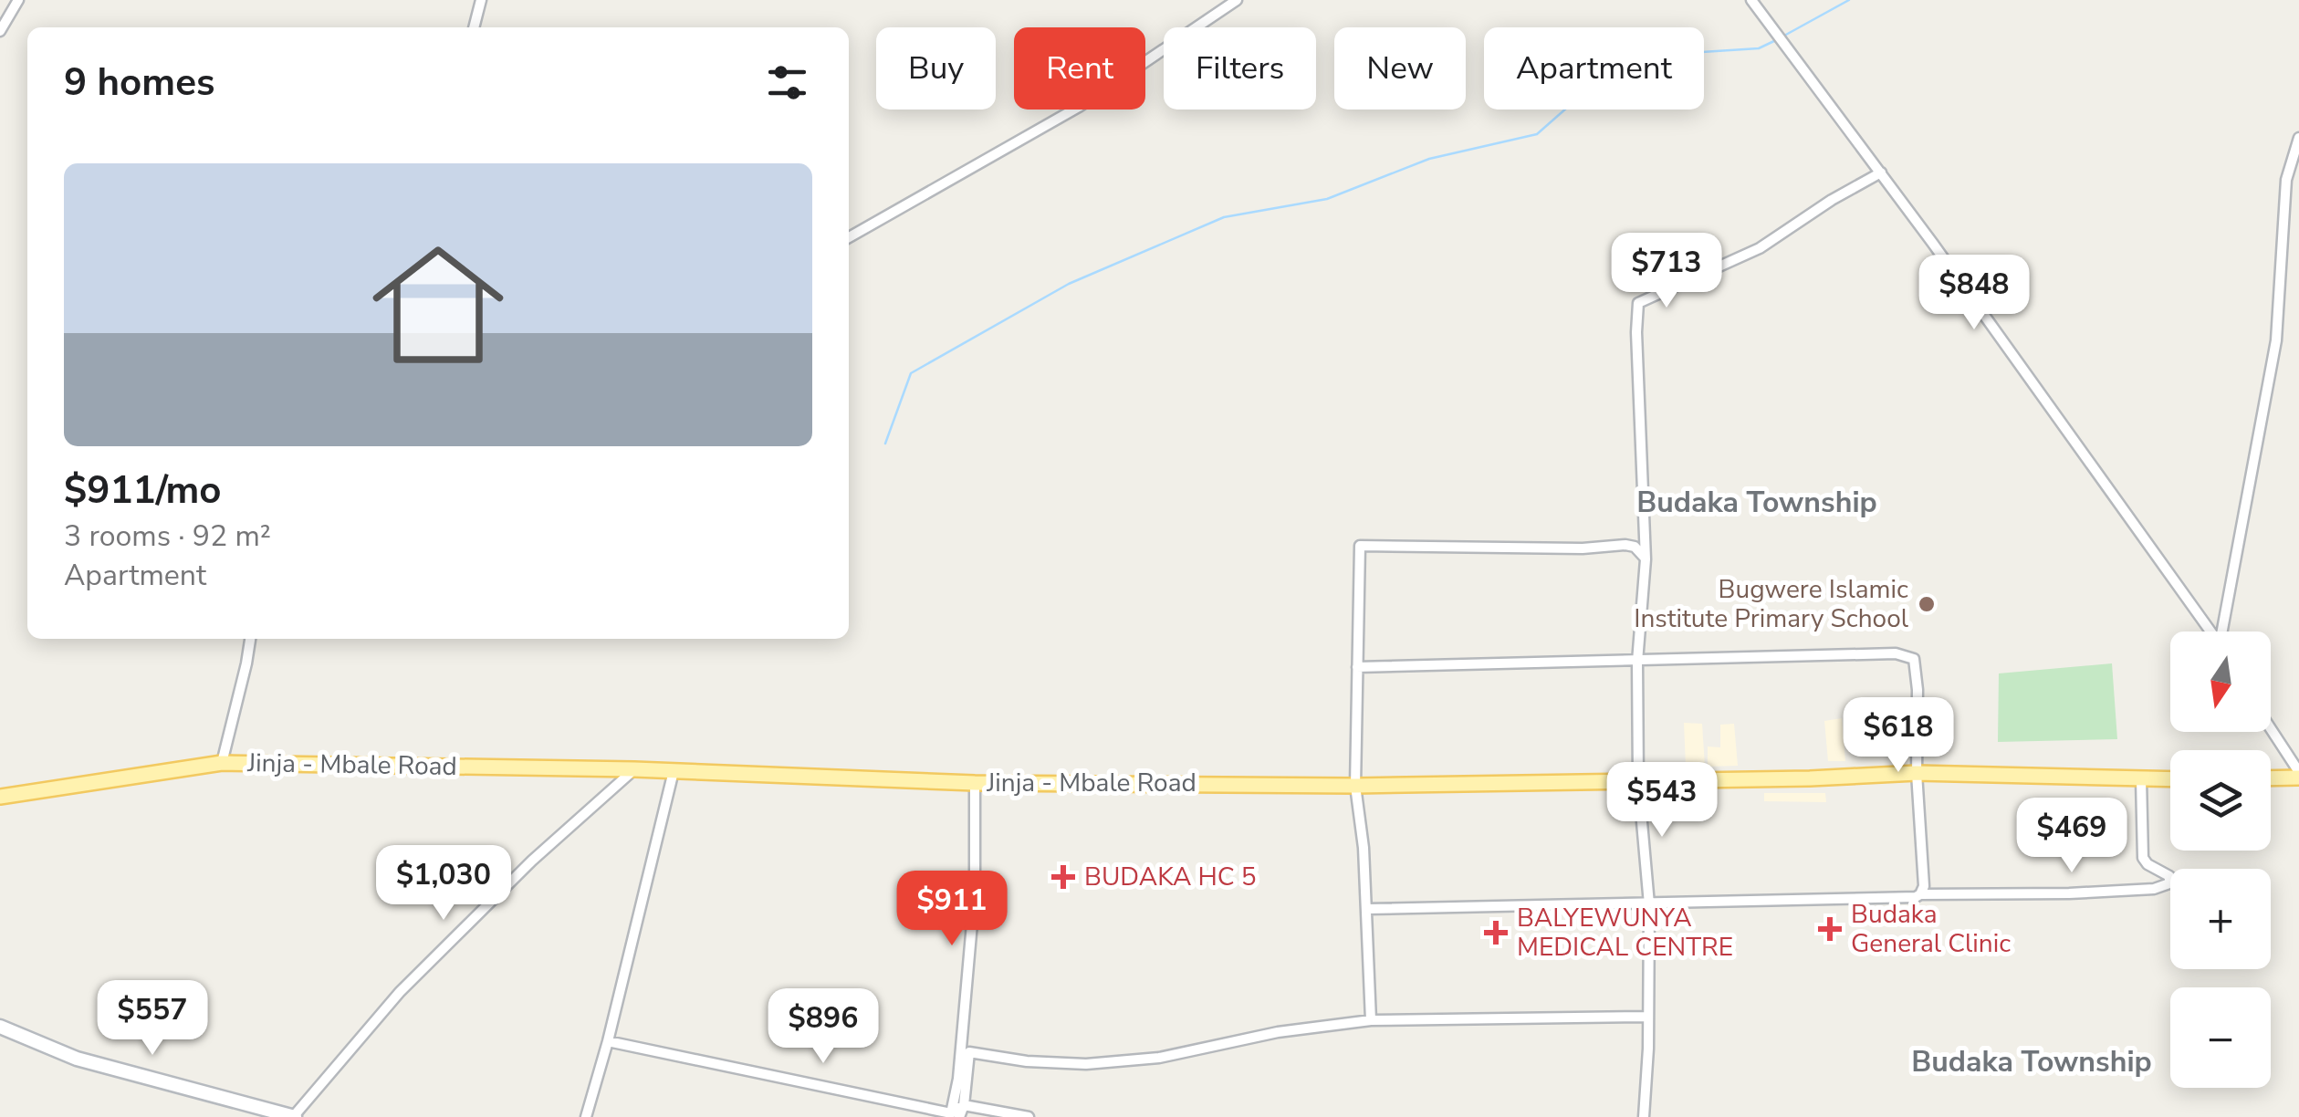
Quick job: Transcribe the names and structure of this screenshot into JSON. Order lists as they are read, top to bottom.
{
  "streets": {
    "main road": ["Jinja - Mbale Road"]
  },
  "districts": ["Budaka Township", "Budaka Township"],
  "places": {
    "other": ["Bugwere Islamic Institute Primary School"],
    "health": ["BUDAKA HC 5", "Budaka General Clinic", "BALYEWUNYA MEDICAL CENTRE"]
  },
  "north": "bottom",
  "page": {
    "chip": [
      "Buy",
      "Rent",
      "Filters",
      "New",
      "Apartment"
    ],
    "heading": "9 homes",
    "list": [
      {
        "name": "$911/mo",
        "note": "3 rooms · 92 m² · Apartment"
      }
    ],
    "price": [
      "$713",
      "$848",
      "$618",
      "$543",
      "$469",
      "$1,030",
      "$911",
      "$557",
      "$896"
    ],
    "map_buttons": ["+", "−"]
  }
}
